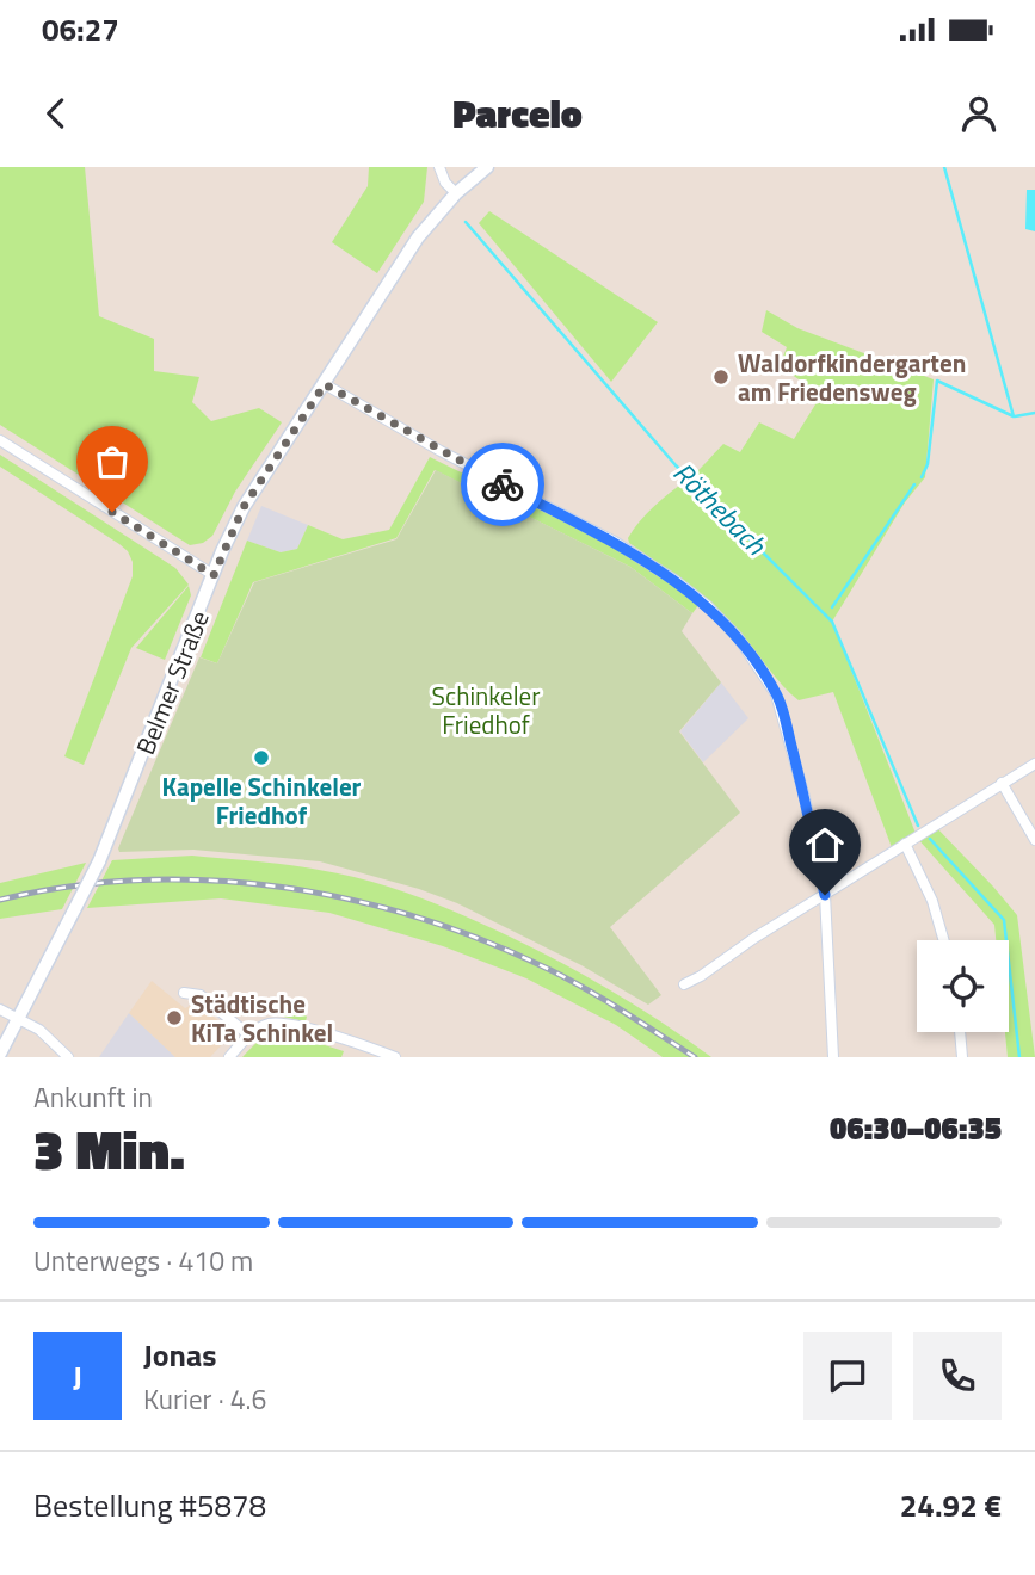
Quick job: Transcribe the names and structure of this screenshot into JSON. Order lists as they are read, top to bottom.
{
  "streets": {
    "street": ["Belmer Straße"]
  },
  "water": ["Röthebach"],
  "parks": ["Schinkeler Friedhof"],
  "places": ["Waldorfkindergarten am Friedensweg", "Kapelle Schinkeler Friedhof", "Städtische KiTa Schinkel"],
  "page": {
    "status": "06:27",
    "header": "Parcelo",
    "heading": ["3 Min.", "Ankunft in", "06:30–06:35"],
    "panel": [
      "Jonas",
      "Kurier · 4.6",
      "Bestellung #5878",
      "24.92 €"
    ],
    "bar": "Unterwegs · 410 m",
    "round": "J"
  }
}
